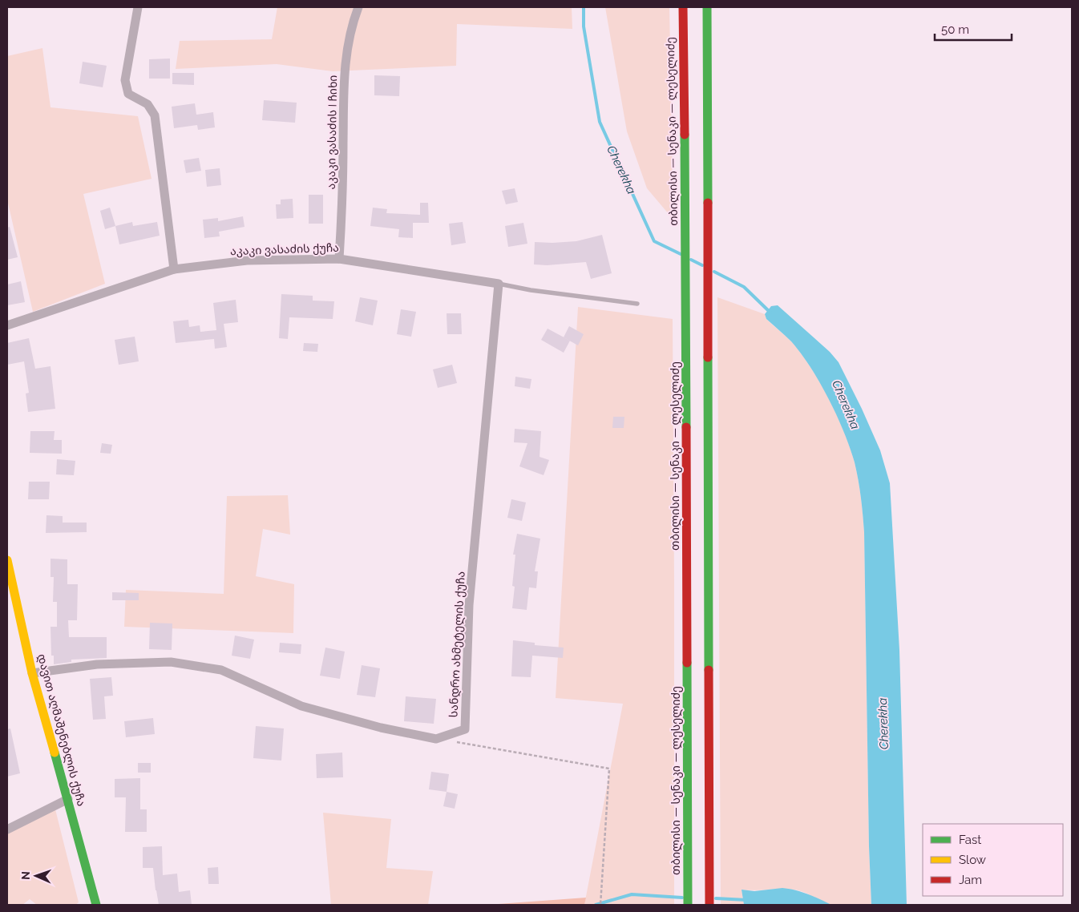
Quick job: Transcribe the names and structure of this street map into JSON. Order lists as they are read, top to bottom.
{
  "streets": {
    "main road": ["თბილისი — სენაკი — ლესელიძე", "დავით აღმაშენებლის ქუჩა"],
    "street": ["აკაკი ვასაძის I ჩიხი", "აკაკი ვასაძის ქუჩა", "სანდრო ახმეტელის ქუჩა"]
  },
  "crossings": [
    ["აკაკი ვასაძის I ჩიხი", "აკაკი ვასაძის ქუჩა"],
    ["აკაკი ვასაძის ქუჩა", "სანდრო ახმეტელის ქუჩა"],
    ["სანდრო ახმეტელის ქუჩა", "დავით აღმაშენებლის ქუჩა"]
  ],
  "water": ["Cherekha"],
  "legend": ["Fast", "Slow", "Jam"],
  "scale_bar": "50 m",
  "north": "left"
}
